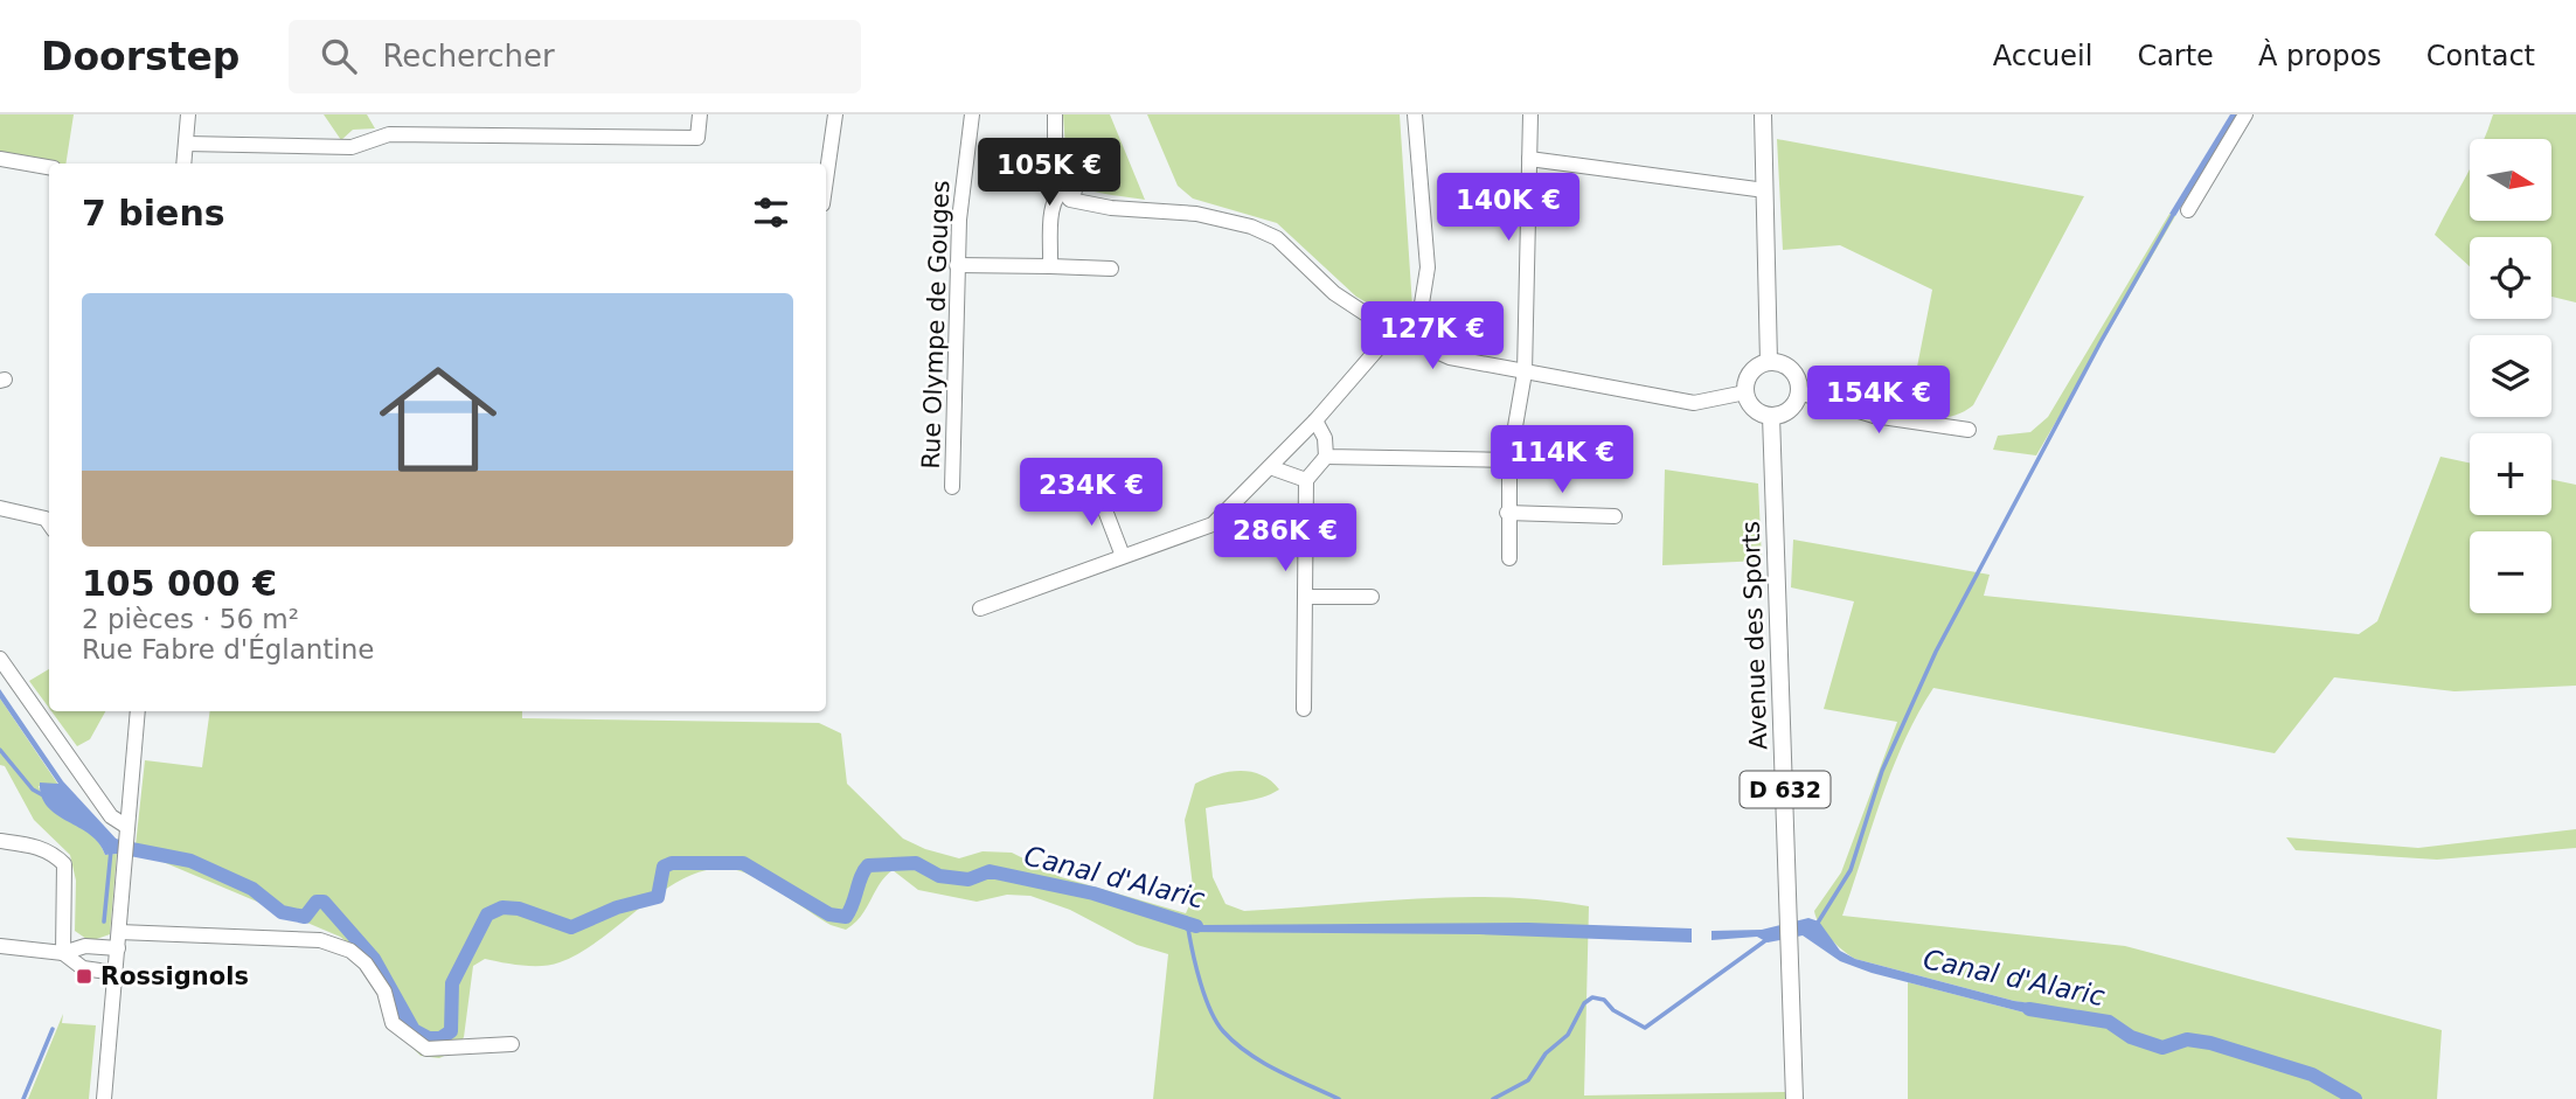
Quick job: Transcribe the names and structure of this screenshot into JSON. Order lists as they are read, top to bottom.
{
  "streets": {
    "main road": ["Avenue des Sports", "D 632"],
    "street": ["Rue Olympe de Gouges"]
  },
  "water": ["Canal d'Alaric"],
  "places": {
    "transit": ["Rossignols"]
  },
  "north": "right",
  "page": {
    "header": "Doorstep",
    "search": "Rechercher",
    "nav": [
      "Accueil",
      "Carte",
      "À propos",
      "Contact"
    ],
    "price": [
      "105K €",
      "140K €",
      "127K €",
      "154K €",
      "114K €",
      "234K €",
      "286K €"
    ],
    "map_buttons": ["+", "−"],
    "heading": "7 biens",
    "list": [
      {
        "name": "105 000 €",
        "note": "2 pièces · 56 m² · Rue Fabre d'Églantine"
      }
    ]
  }
}
